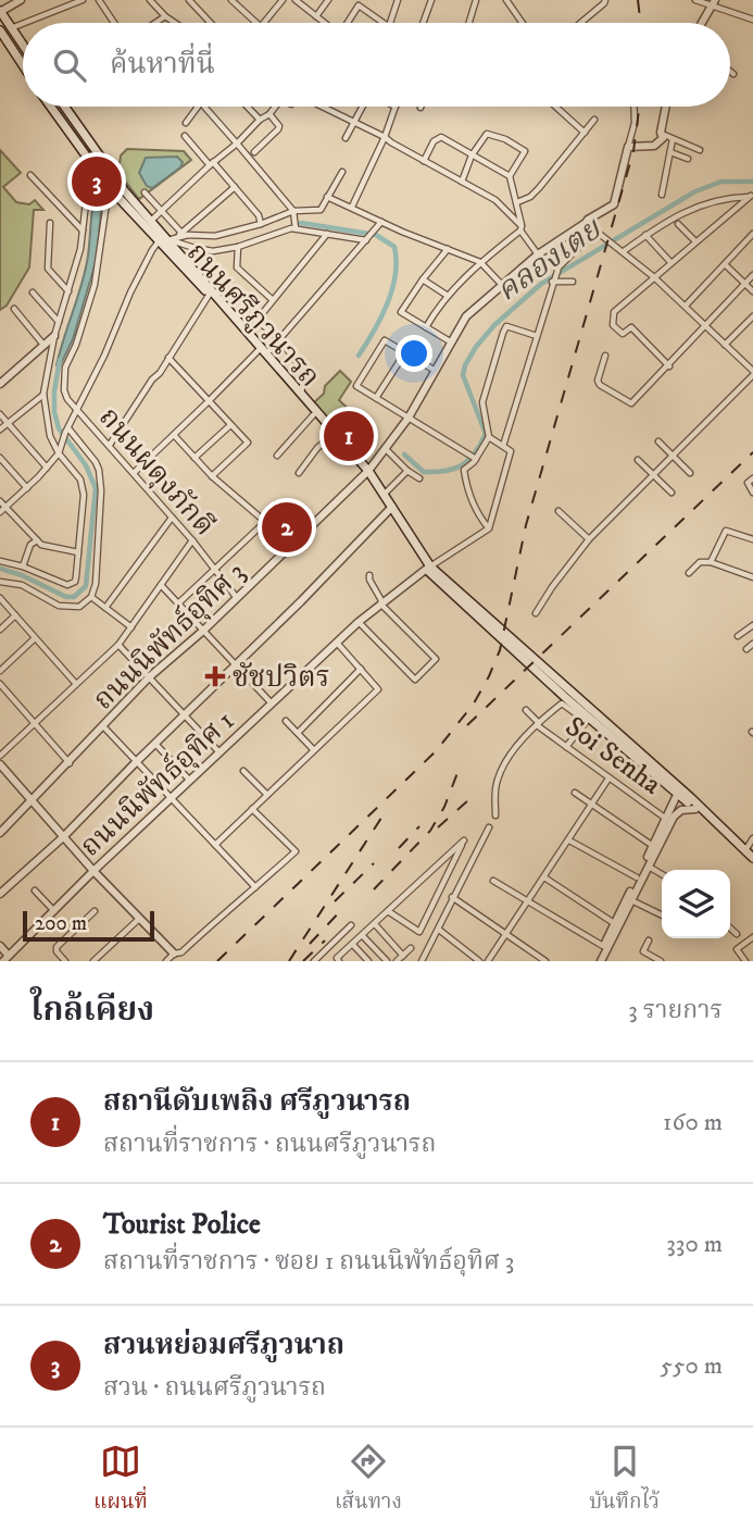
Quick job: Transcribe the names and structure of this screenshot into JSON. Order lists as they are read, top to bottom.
{
  "streets": {
    "main road": ["ถนนศรีภูวนารถ"],
    "street": [
      "ถนนผดุงภักดี",
      "ถนนนิพัทธ์อุทิศ 3",
      "Soi Senha",
      "ถนนนิพัทธ์อุทิศ 1"
    ]
  },
  "crossings": [
    ["ถนนศรีภูวนารถ", "ถนนผดุงภักดี"],
    ["ถนนศรีภูวนารถ", "ถนนนิพัทธ์อุทิศ 3"],
    ["ถนนศรีภูวนารถ", "ถนนนิพัทธ์อุทิศ 1"],
    ["ถนนผดุงภักดี", "ถนนนิพัทธ์อุทิศ 3"]
  ],
  "water": ["คลองเตย"],
  "places": {
    "health": ["ชัชปวิตร"]
  },
  "scale_bar": "200 m",
  "page": {
    "search": "ค้นหาที่นี่",
    "pins": ["3", "1", "2"],
    "scale": "200 m",
    "heading": ["ใกล้เคียง", "3 รายการ"],
    "list": [
      {
        "mark": "1",
        "name": "สถานีดับเพลิง ศรีภูวนารถ",
        "note": "สถานที่ราชการ · ถนนศรีภูวนารถ",
        "value": "160 m"
      },
      {
        "mark": "2",
        "name": "Tourist Police",
        "note": "สถานที่ราชการ · ซอย 1 ถนนนิพัทธ์อุทิศ 3",
        "value": "330 m"
      },
      {
        "mark": "3",
        "name": "สวนหย่อมศรีภูวนาถ",
        "note": "สวน · ถนนศรีภูวนารถ",
        "value": "550 m"
      }
    ],
    "nav": ["แผนที่", "เส้นทาง", "บันทึกไว้"]
  }
}
